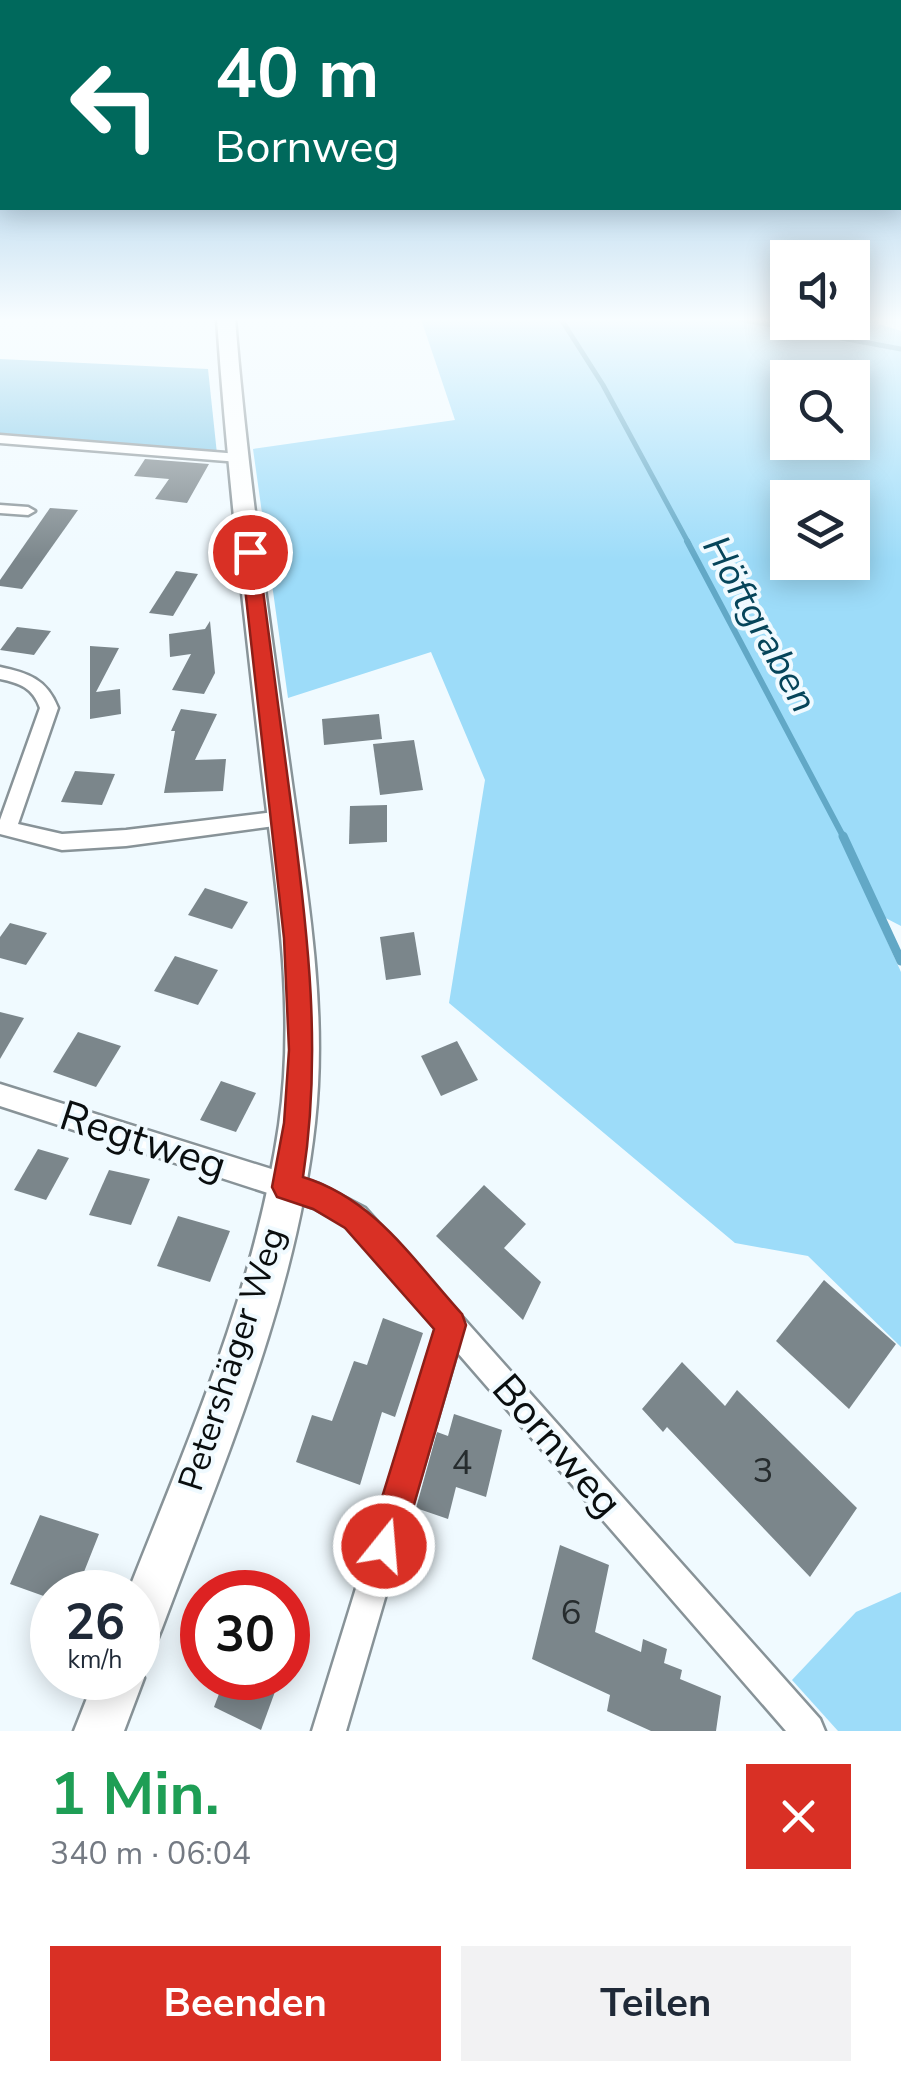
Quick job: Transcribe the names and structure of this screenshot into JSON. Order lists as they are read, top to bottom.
{
  "streets": {
    "street": ["Regtweg", "Petershäger Weg", "Bornweg"]
  },
  "crossings": [
    ["Regtweg", "Petershäger Weg"],
    ["Regtweg", "Bornweg"],
    ["Petershäger Weg", "Bornweg"]
  ],
  "water": ["Höftgraben"],
  "house_numbers": ["4", "3", "6"],
  "page": {
    "turn": ["40 m", "Bornweg"],
    "speed": "26 km/h",
    "limit": "30",
    "heading": ["1 Min.", "340 m · 06:04"],
    "buttons": ["Beenden", "Teilen"]
  }
}
